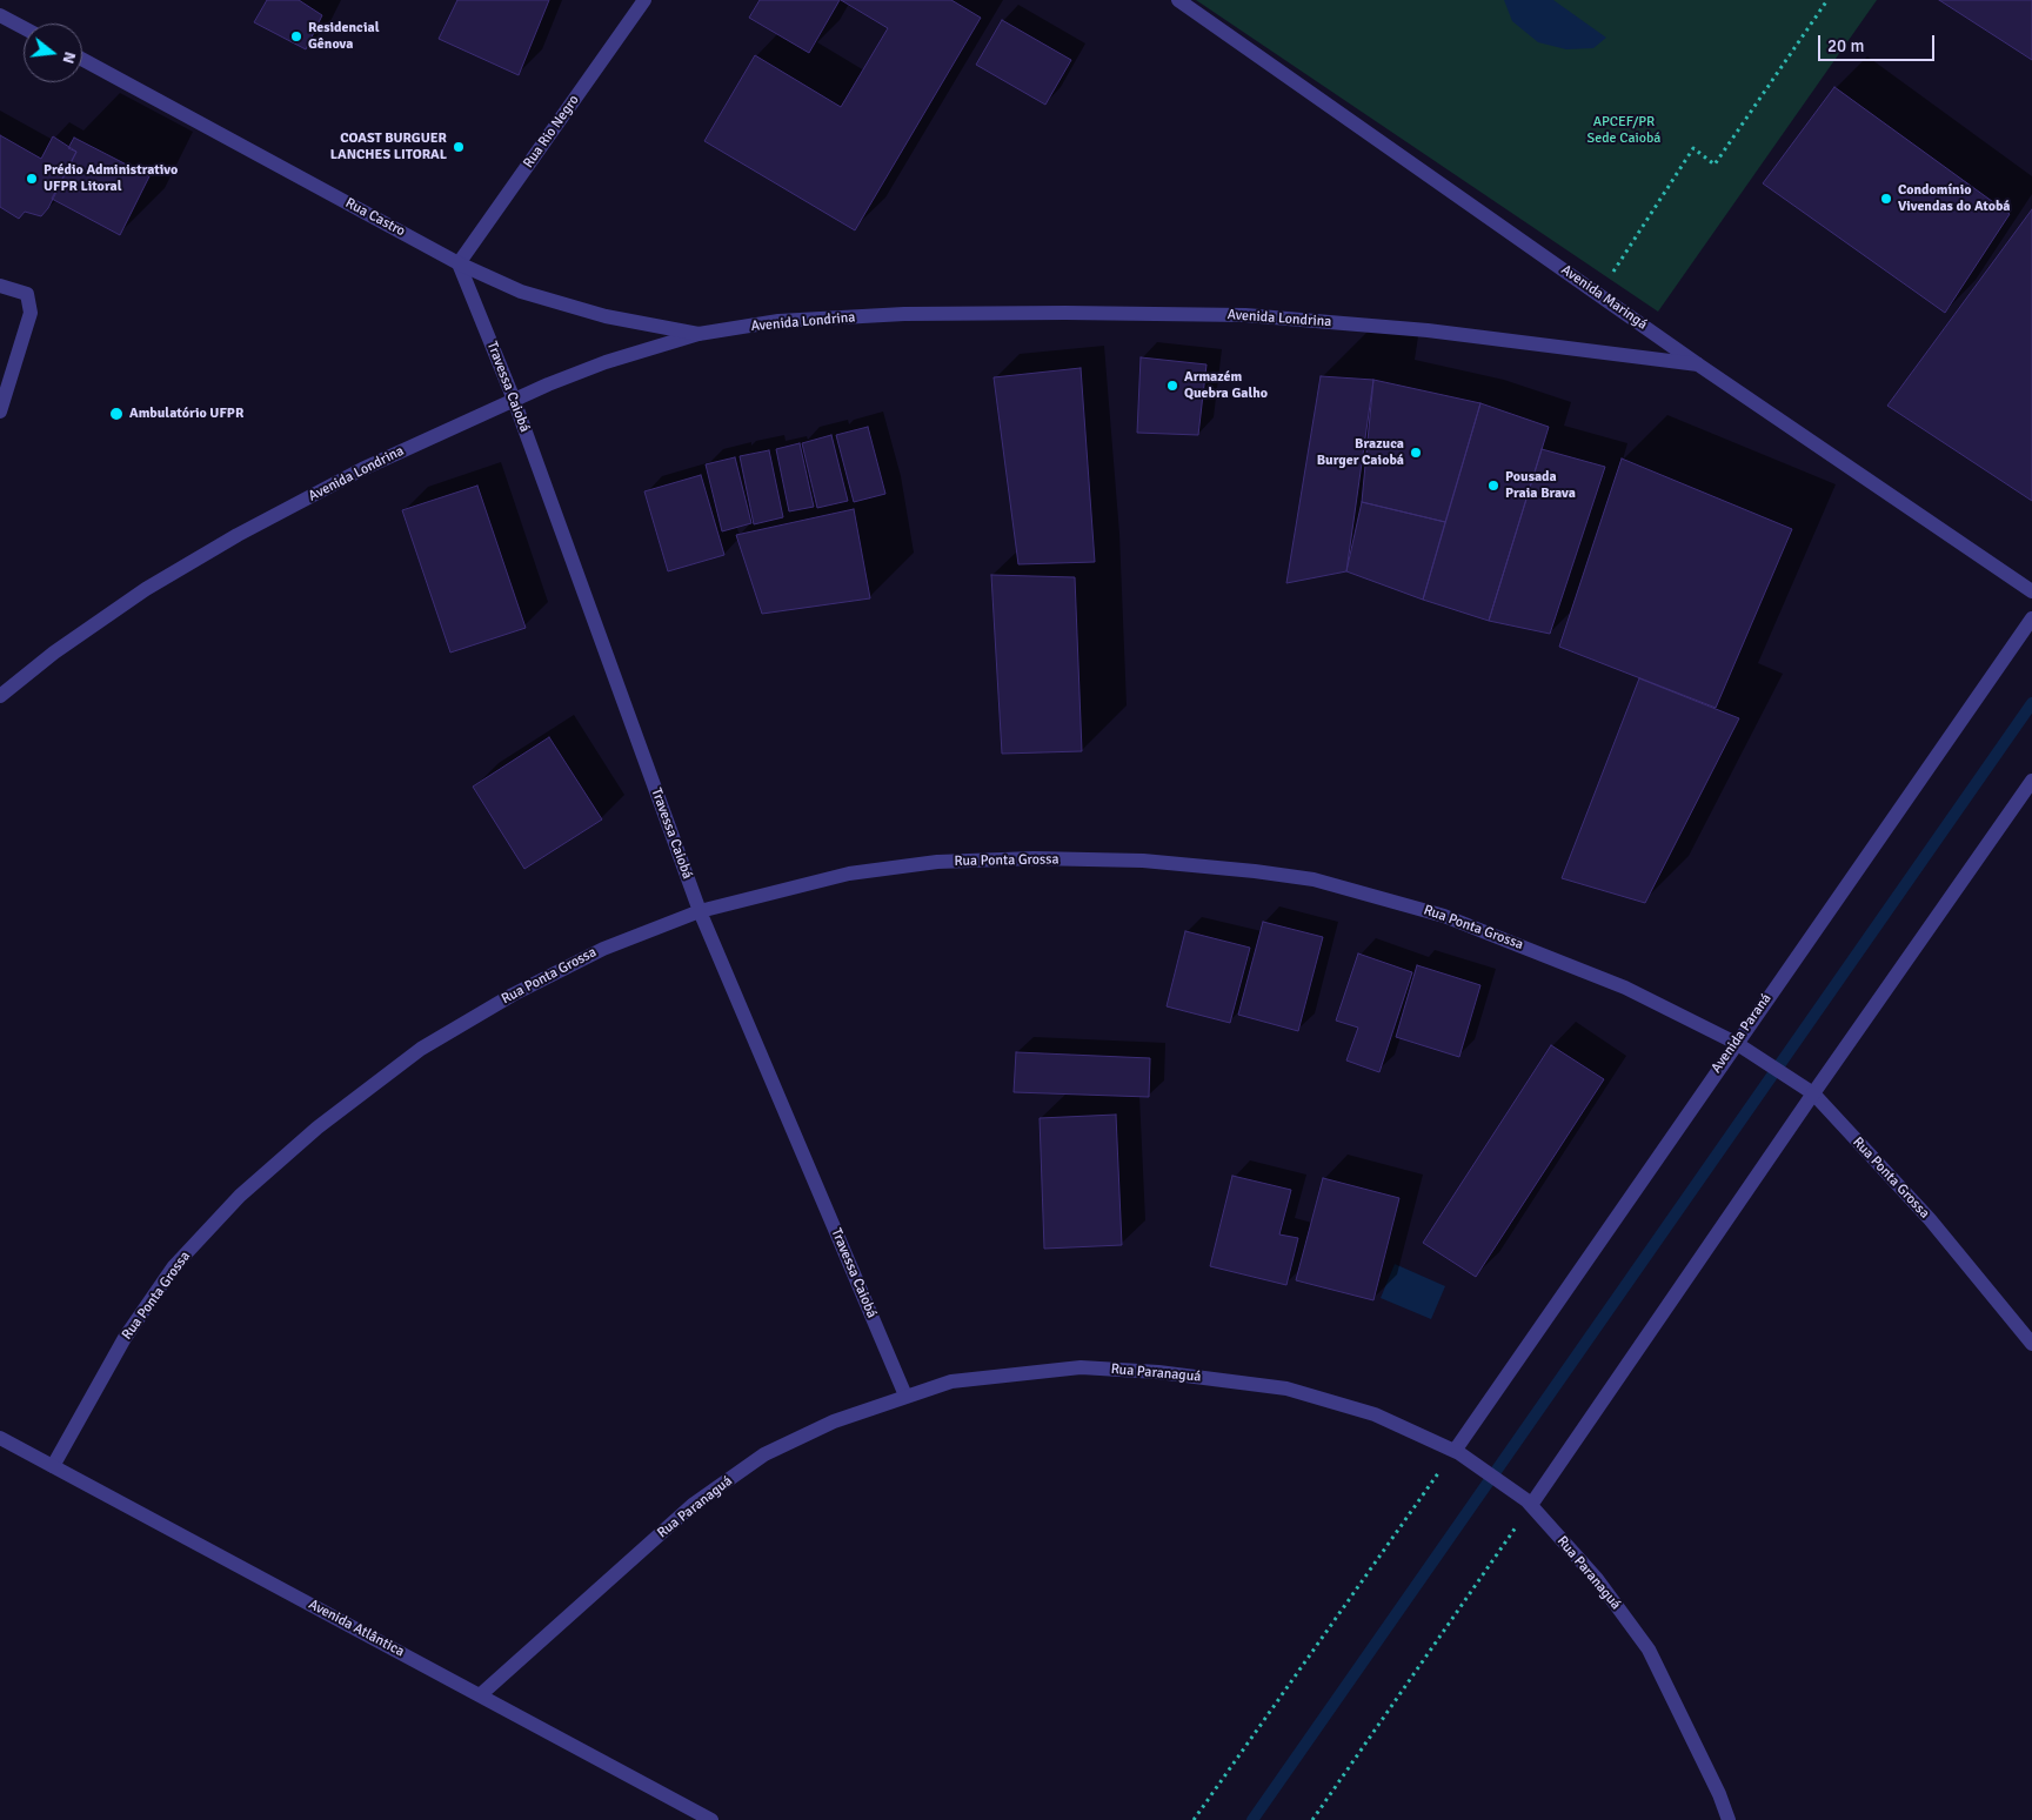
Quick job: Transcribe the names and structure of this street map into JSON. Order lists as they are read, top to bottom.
{
  "streets": {
    "street": [
      "Rua Rio Negro",
      "Rua Castro",
      "Avenida Maringá",
      "Avenida Londrina",
      "Travessa Caiobá",
      "Rua Ponta Grossa",
      "Avenida Paraná",
      "Rua Paranaguá",
      "Avenida Atlântica"
    ]
  },
  "crossings": [
    ["Rua Rio Negro", "Rua Castro"],
    ["Rua Rio Negro", "Travessa Caiobá"],
    ["Rua Castro", "Avenida Londrina"],
    ["Rua Castro", "Travessa Caiobá"],
    ["Avenida Maringá", "Avenida Londrina"],
    ["Avenida Londrina", "Travessa Caiobá"],
    ["Travessa Caiobá", "Rua Ponta Grossa"],
    ["Travessa Caiobá", "Rua Paranaguá"],
    ["Rua Ponta Grossa", "Avenida Paraná"],
    ["Rua Ponta Grossa", "Avenida Atlântica"],
    ["Avenida Paraná", "Rua Paranaguá"],
    ["Rua Paranaguá", "Avenida Atlântica"]
  ],
  "parks": ["APCEF/PR Sede Caiobá"],
  "places": [
    "Residencial Gênova",
    "COAST BURGUER LANCHES LITORAL",
    "Prédio Administrativo UFPR Litoral",
    "Condomínio Vivendas do Atobá",
    "Armazém Quebra Galho",
    "Ambulatório UFPR",
    "Brazuca Burger Caiobá",
    "Pousada Praia Brava"
  ],
  "scale_bar": "20 m",
  "north": "right"
}
